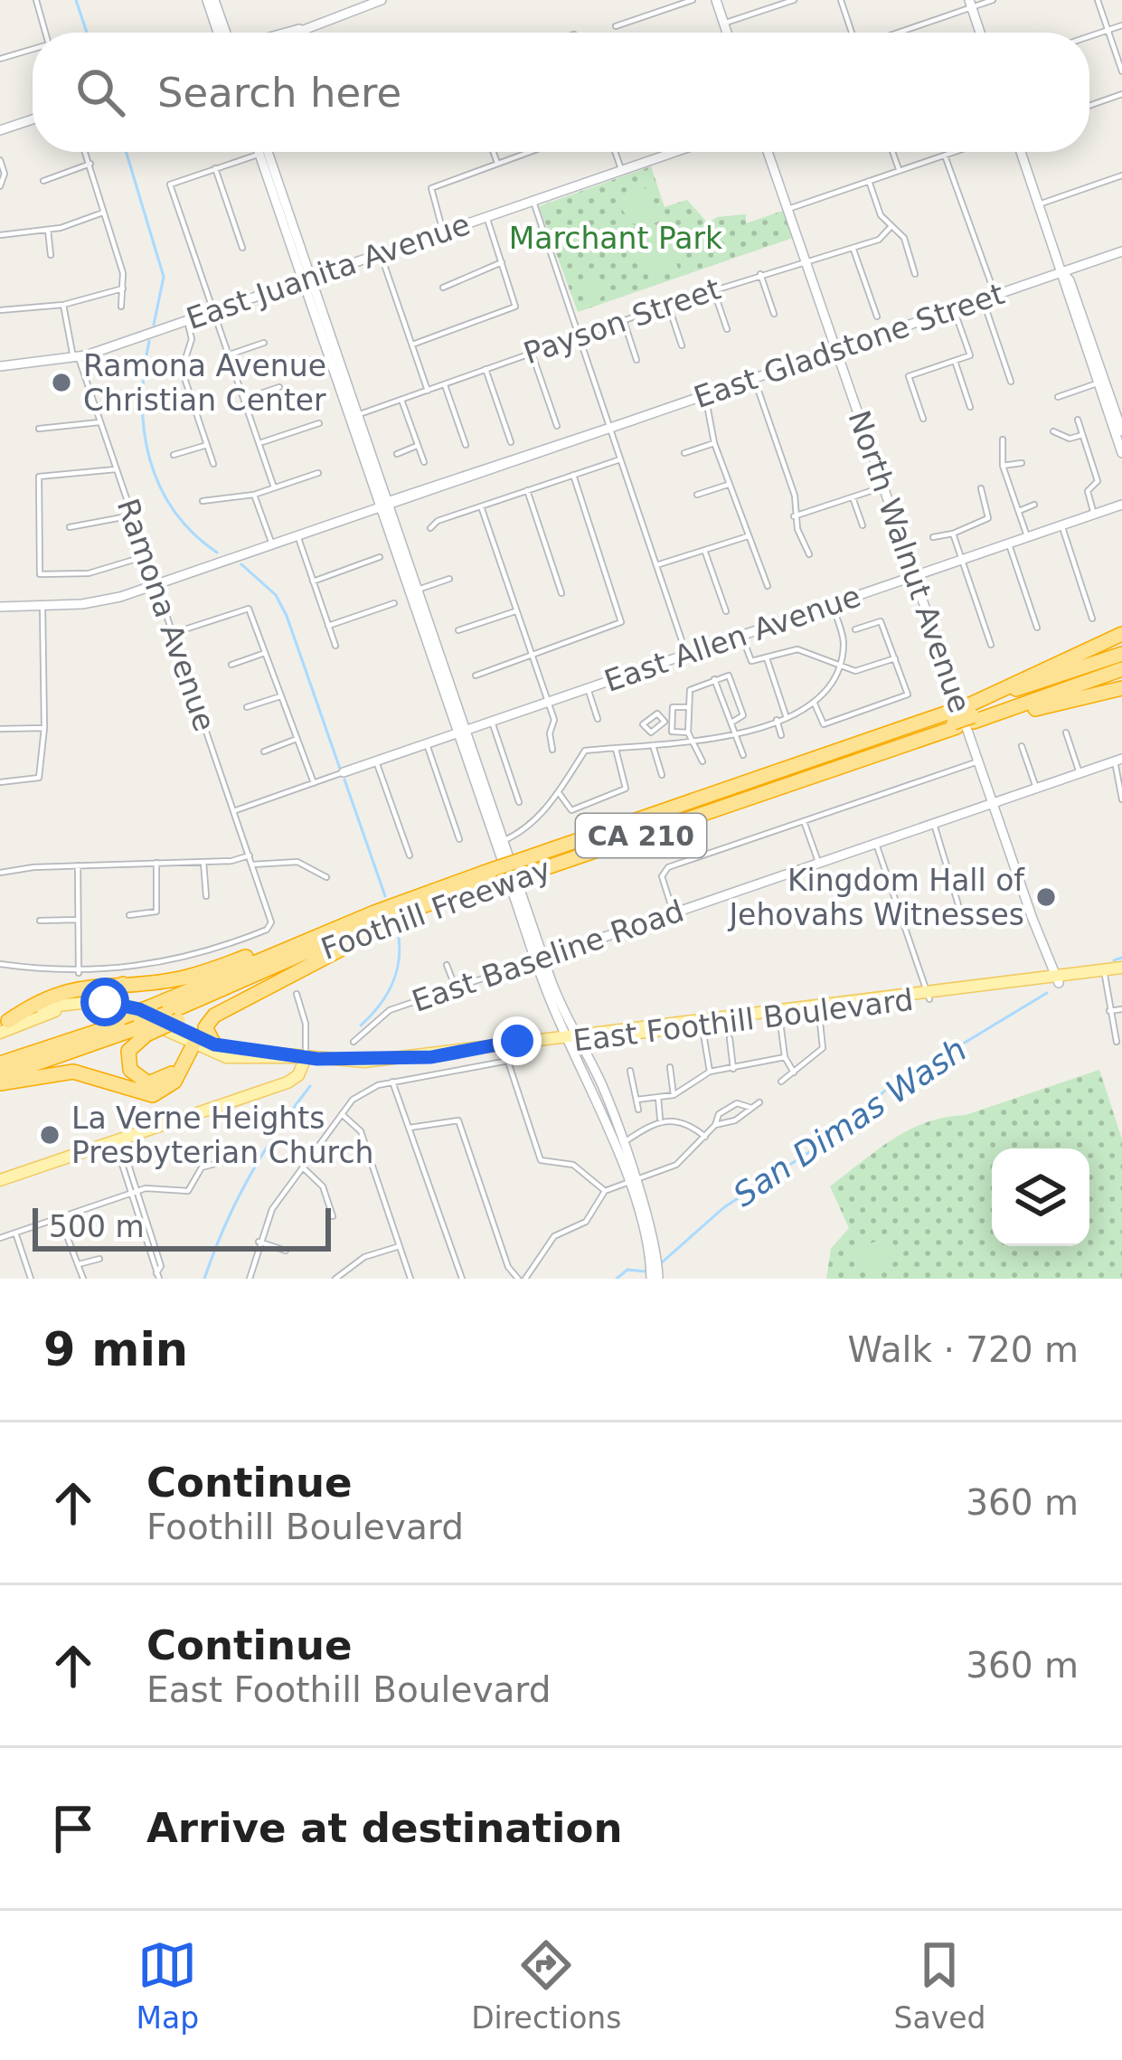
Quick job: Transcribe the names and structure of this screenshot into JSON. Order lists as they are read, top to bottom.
{
  "streets": {
    "highway": ["CA 210", "Foothill Freeway"],
    "main road": [
      "East Juanita Avenue",
      "East Gladstone Street",
      "North Walnut Avenue",
      "East Allen Avenue",
      "East Baseline Road",
      "East Foothill Boulevard"
    ],
    "street": ["Payson Street", "Ramona Avenue"]
  },
  "crossings": [
    ["East Juanita Avenue", "Ramona Avenue"],
    ["Payson Street", "North Walnut Avenue"],
    ["East Gladstone Street", "North Walnut Avenue"],
    ["East Gladstone Street", "Ramona Avenue"],
    ["North Walnut Avenue", "East Allen Avenue"],
    ["North Walnut Avenue", "East Baseline Road"],
    ["North Walnut Avenue", "East Foothill Boulevard"]
  ],
  "water": ["San Dimas Wash"],
  "parks": ["Marchant Park"],
  "places": ["Ramona Avenue Christian Center", "Kingdom Hall of Jehovahs Witnesses", "La Verne Heights Presbyterian Church"],
  "scale_bar": "500 m",
  "page": {
    "search": "Search here",
    "scale": "500 m",
    "heading": ["9 min", "Walk · 720 m"],
    "list": [
      ["Continue", "Foothill Boulevard", "360 m"],
      ["Continue", "East Foothill Boulevard", "360 m"],
      "Arrive at destination"
    ],
    "nav": ["Map", "Directions", "Saved"]
  }
}
